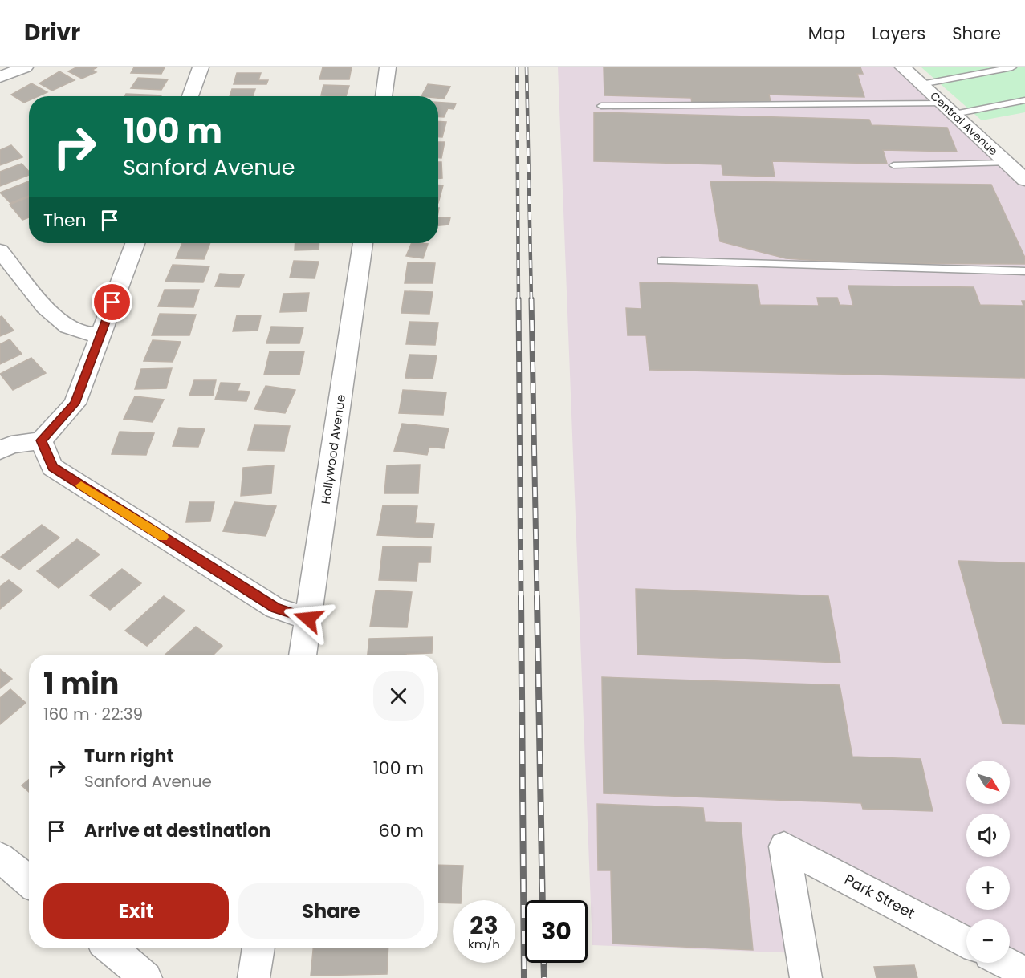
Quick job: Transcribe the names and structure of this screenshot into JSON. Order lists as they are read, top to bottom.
{
  "streets": {
    "street": ["Central Avenue", "Hollywood Avenue", "Park Street"]
  },
  "north": "bottom right",
  "page": {
    "header": "Drivr",
    "nav": ["Map", "Layers", "Share"],
    "turn": ["100 m", "Sanford Avenue"],
    "then": "Then",
    "heading": ["1 min", "160 m · 22:39"],
    "list": [
      {
        "name": "Turn right",
        "note": "Sanford Avenue",
        "value": "100 m"
      },
      {
        "name": "Arrive at destination",
        "value": "60 m"
      }
    ],
    "map_buttons": ["+", "−"],
    "buttons": ["Exit", "Share"],
    "speed": "23 km/h",
    "limit": "30"
  }
}
